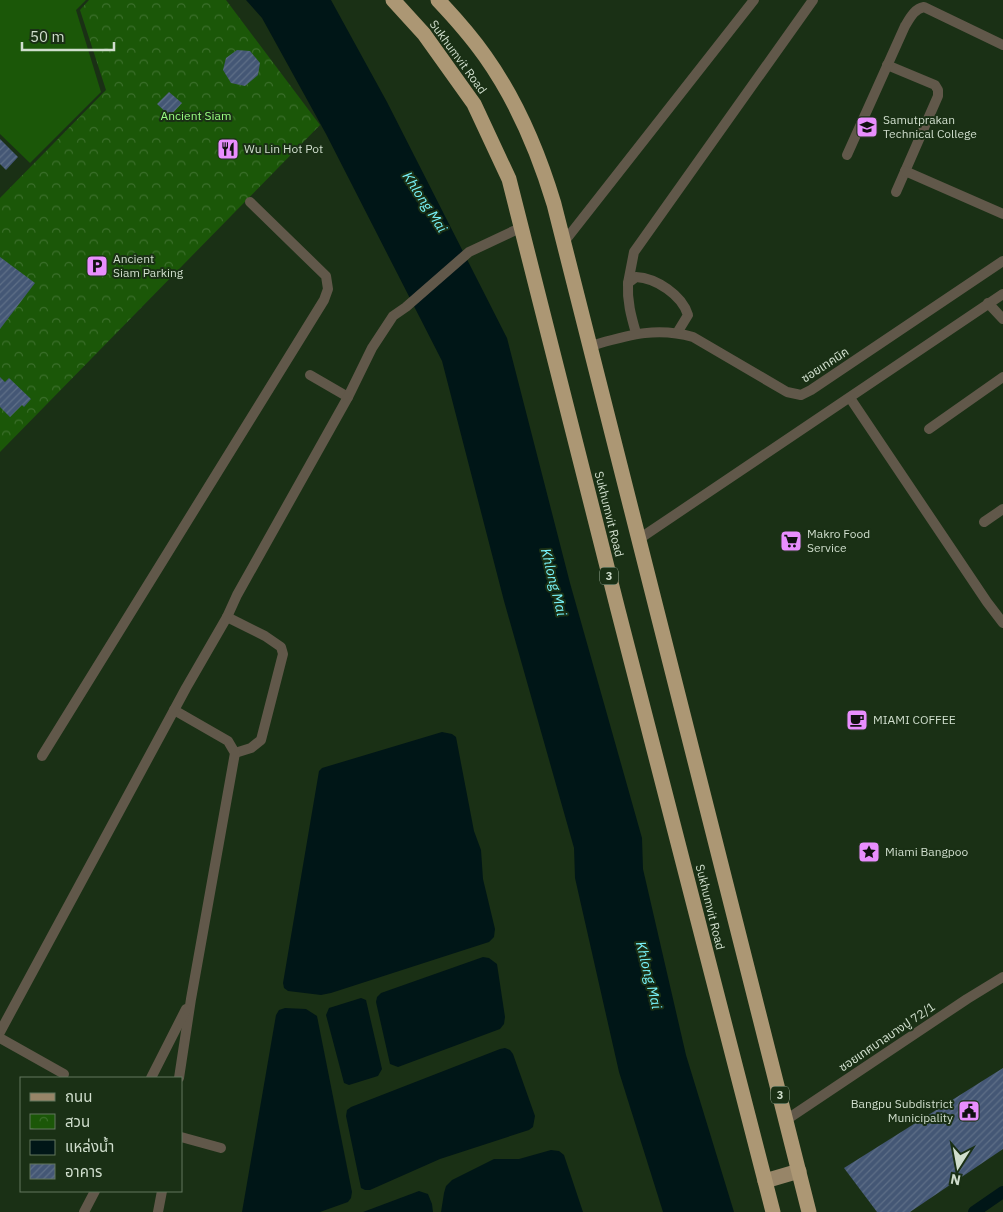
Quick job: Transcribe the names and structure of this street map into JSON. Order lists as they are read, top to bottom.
{
  "streets": {
    "highway": ["Sukhumvit Road", "3"],
    "street": ["ซอยเทคนิค", "ซอยเทศบาลบางปู 72/1"]
  },
  "crossings": [
    ["Sukhumvit Road", "ซอยเทคนิค"],
    ["Sukhumvit Road", "ซอยเทศบาลบางปู 72/1"]
  ],
  "water": ["Khlong Mai"],
  "parks": ["Ancient Siam"],
  "places": {
    "school or university": ["Samutprakan Technical College"],
    "restaurant": ["Wu Lin Hot Pot"],
    "parking": ["Ancient Siam Parking"],
    "supermarket": ["Makro Food Service"],
    "cafe": ["MIAMI COFFEE"],
    "place": ["Miami Bangpoo"],
    "public building": ["Bangpu Subdistrict Municipality"]
  },
  "legend": [
    "ถนน",
    "สวน",
    "แหล่งน้ำ",
    "อาคาร"
  ],
  "scale_bar": "50 m",
  "north": "bottom"
}
